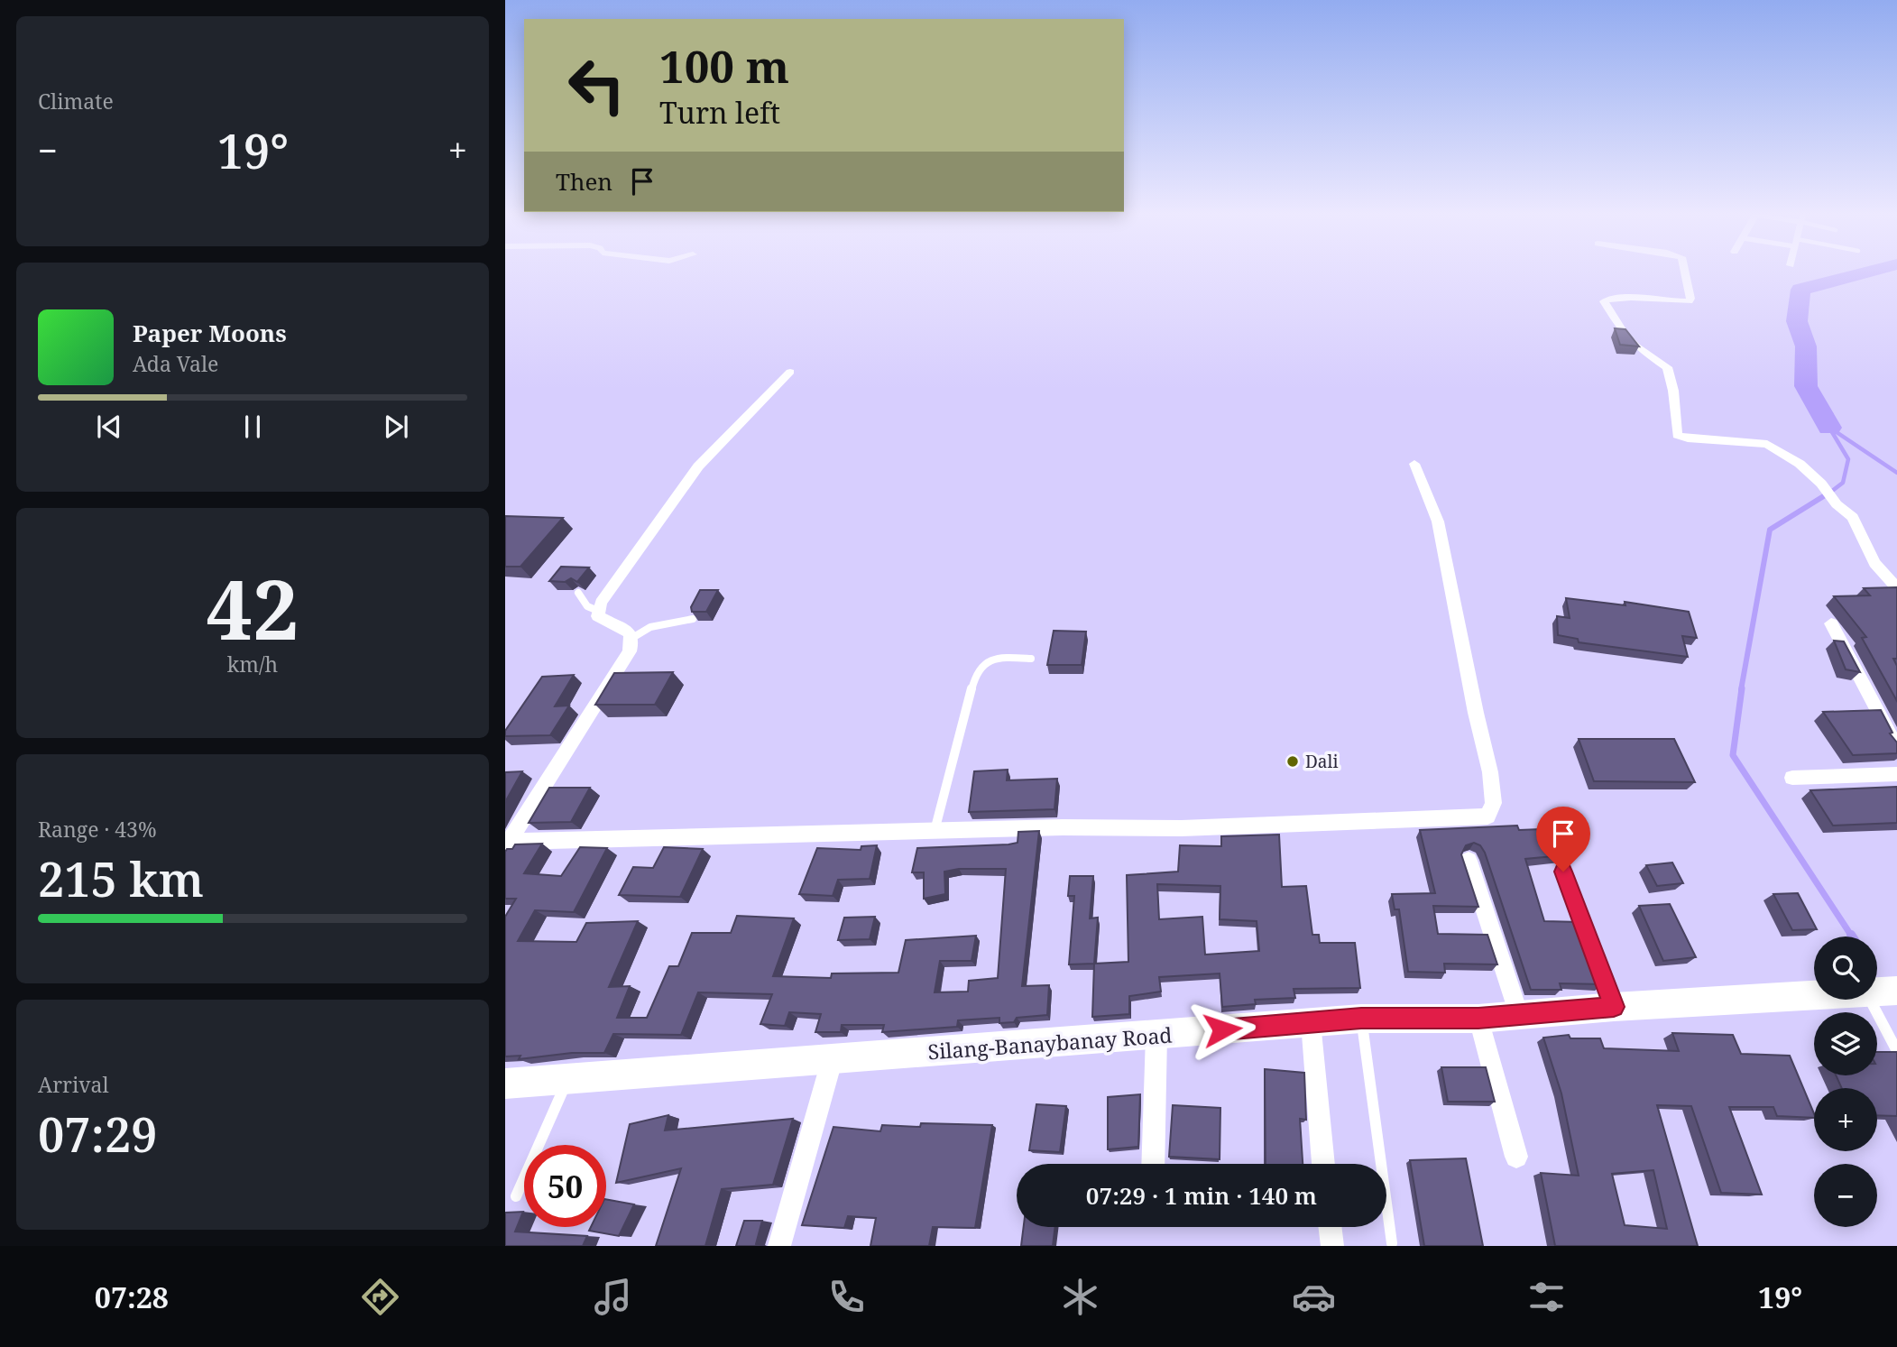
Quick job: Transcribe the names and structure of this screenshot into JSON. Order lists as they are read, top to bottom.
{
  "streets": {
    "main road": ["Silang-Banaybanay Road"]
  },
  "places": ["Dali"],
  "page": {
    "tile": [
      "Climate",
      ["42", "km/h"],
      ["Range · 43%", "215 km"],
      ["Arrival", "07:29"]
    ],
    "turn": ["100 m", "Turn left"],
    "heat": ["−", "19°", "+"],
    "then": "Then",
    "song": ["Paper Moons", "Ada Vale"],
    "map_buttons": ["+", "−"],
    "limit": "50",
    "trip": "07:29 · 1 min · 140 m",
    "tabs": ["07:28", "19°"]
  }
}
